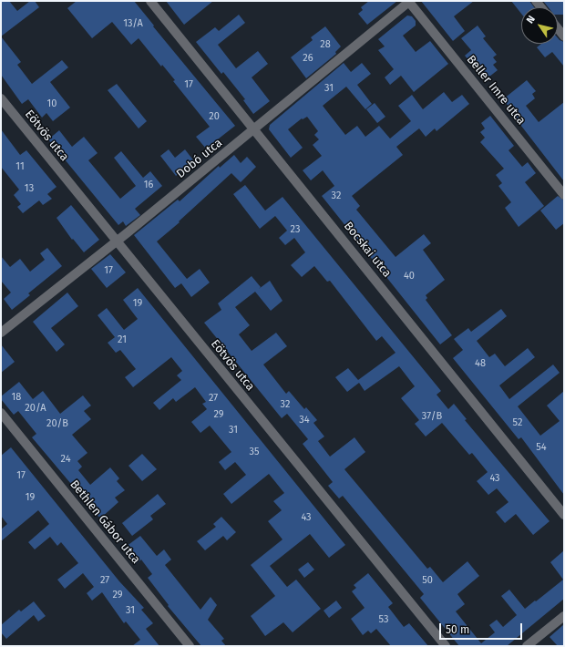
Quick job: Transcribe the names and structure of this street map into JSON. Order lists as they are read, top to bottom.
{
  "streets": {
    "street": [
      "Beller Imre utca",
      "Eötvös utca",
      "Dobó utca",
      "Bocskai utca",
      "Bethlen Gábor utca"
    ]
  },
  "crossings": [
    ["Beller Imre utca", "Dobó utca"],
    ["Eötvös utca", "Dobó utca"],
    ["Dobó utca", "Bocskai utca"]
  ],
  "house_numbers": [
    "13/A",
    "28",
    "26",
    "17",
    "31",
    "10",
    "20",
    "11",
    "16",
    "13",
    "32",
    "23",
    "17",
    "40",
    "19",
    "21",
    "48",
    "18",
    "27",
    "32",
    "20/A",
    "29",
    "37/B",
    "34",
    "52",
    "20/B",
    "31",
    "54",
    "35",
    "24",
    "17",
    "43",
    "19",
    "43",
    "27",
    "50",
    "29",
    "31",
    "53"
  ],
  "scale_bar": "50 m",
  "north": "top left"
}
